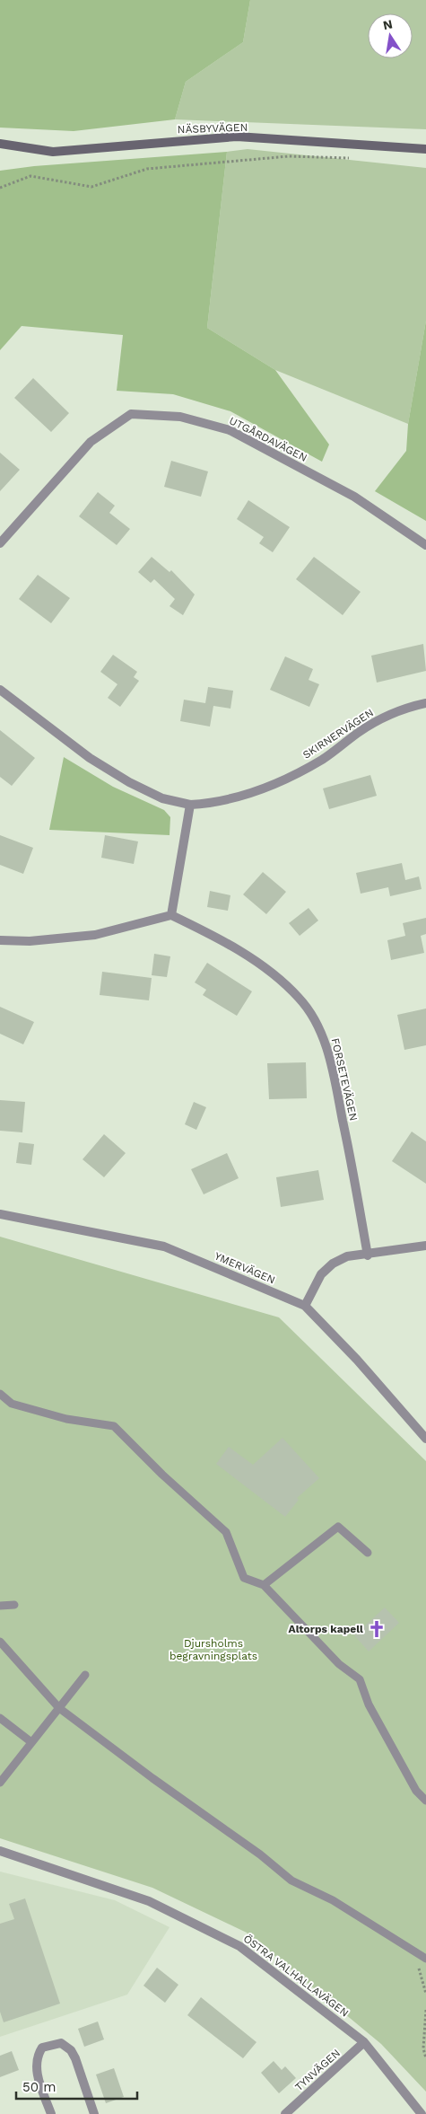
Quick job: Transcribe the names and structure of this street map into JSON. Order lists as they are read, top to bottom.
{
  "streets": {
    "street": [
      "NÄSBYVÄGEN",
      "UTGÅRDAVÄGEN",
      "SKIRNERVÄGEN",
      "FORSETEVÄGEN",
      "YMERVÄGEN",
      "ÖSTRA VALHALLAVÄGEN",
      "TYNVÄGEN"
    ]
  },
  "crossings": [
    ["ÖSTRA VALHALLAVÄGEN", "TYNVÄGEN"]
  ],
  "parks": ["Djursholms begravningsplats"],
  "places": {
    "church": ["Altorps kapell"]
  },
  "scale_bar": "50 m",
  "north": "top"
}
